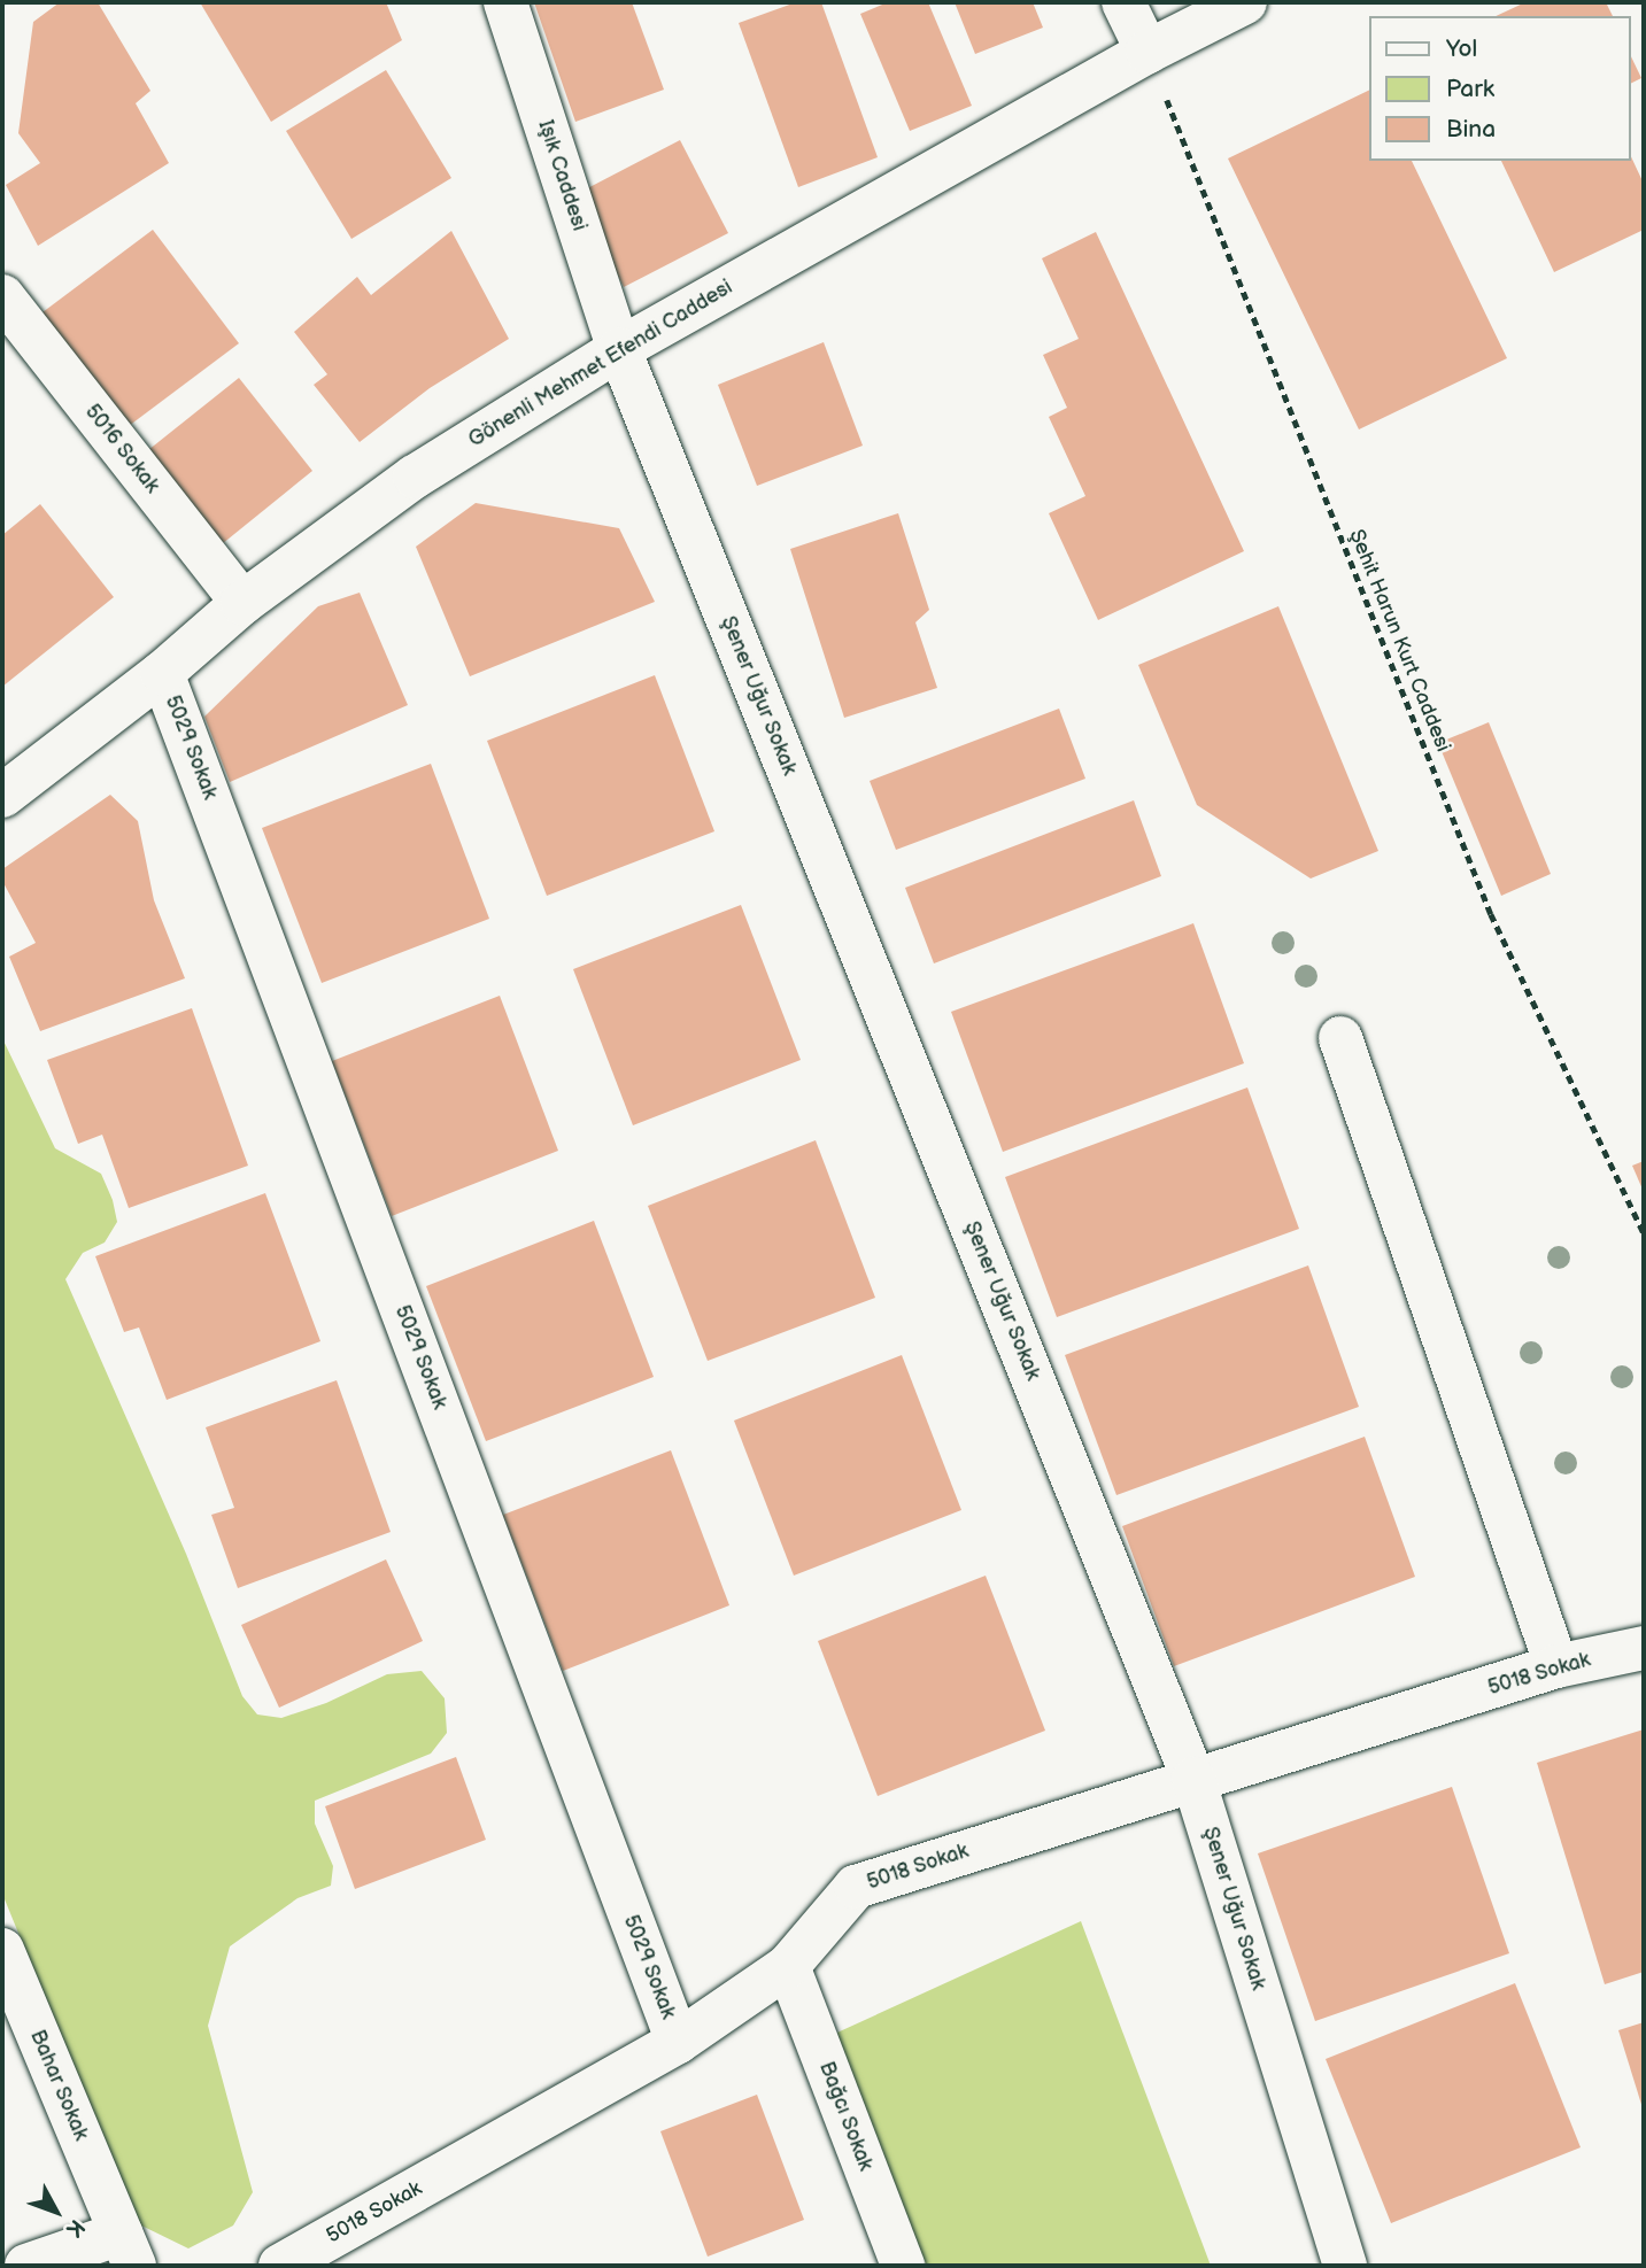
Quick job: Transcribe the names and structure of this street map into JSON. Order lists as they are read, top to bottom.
{
  "streets": {
    "street": [
      "Işık Caddesi",
      "Gönenli Mehmet Efendi Caddesi",
      "5016 Sokak",
      "Şener Uğur Sokak",
      "5029 Sokak",
      "5018 Sokak",
      "Bahar Sokak",
      "Bağcı Sokak"
    ],
    "path": ["Şehit Harun Kurt Caddesi"]
  },
  "crossings": [
    ["Işık Caddesi", "Gönenli Mehmet Efendi Caddesi"],
    ["Işık Caddesi", "Şener Uğur Sokak"],
    ["Gönenli Mehmet Efendi Caddesi", "5016 Sokak"],
    ["Gönenli Mehmet Efendi Caddesi", "Şehit Harun Kurt Caddesi"],
    ["Gönenli Mehmet Efendi Caddesi", "Şener Uğur Sokak"],
    ["Gönenli Mehmet Efendi Caddesi", "5029 Sokak"],
    ["Şener Uğur Sokak", "5018 Sokak"],
    ["5029 Sokak", "5018 Sokak"],
    ["5018 Sokak", "Bağcı Sokak"]
  ],
  "legend": ["Yol", "Park", "Bina"],
  "north": "bottom right"
}
